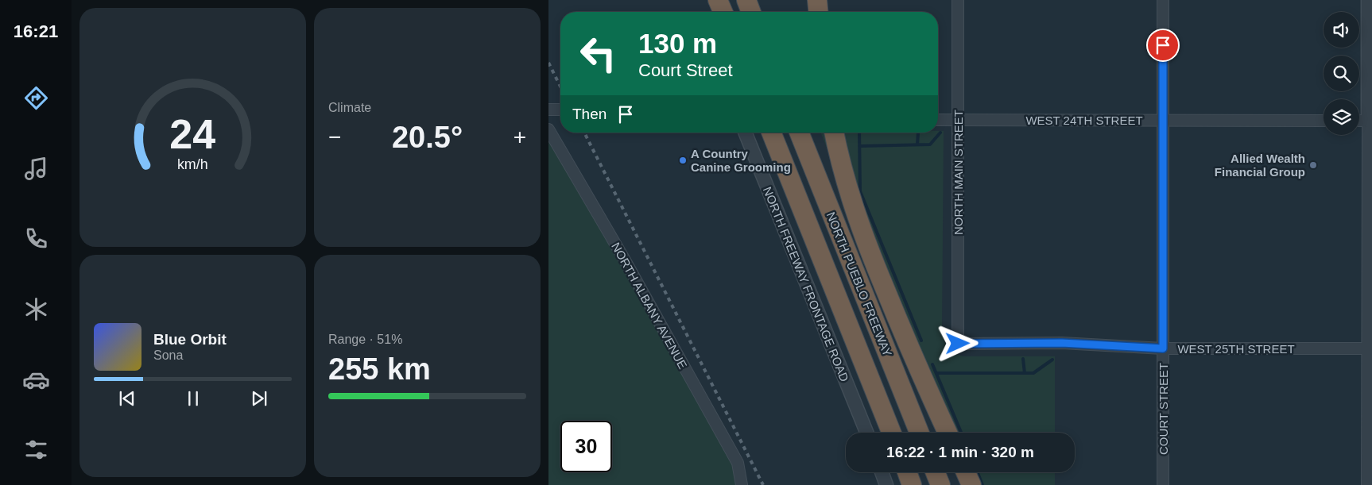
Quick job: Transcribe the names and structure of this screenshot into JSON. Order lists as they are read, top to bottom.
{
  "streets": {
    "highway": ["NORTH PUEBLO FREEWAY"],
    "street": [
      "WEST 24TH STREET",
      "NORTH MAIN STREET",
      "NORTH FREEWAY FRONTAGE ROAD",
      "NORTH ALBANY AVENUE",
      "WEST 25TH STREET",
      "COURT STREET"
    ]
  },
  "crossings": [
    ["WEST 24TH STREET", "NORTH MAIN STREET"],
    ["WEST 24TH STREET", "COURT STREET"],
    ["NORTH MAIN STREET", "WEST 25TH STREET"],
    ["WEST 25TH STREET", "COURT STREET"]
  ],
  "places": ["A Country Canine Grooming", "Allied Wealth Financial Group"],
  "page": {
    "tabs": "16:21",
    "tile": [
      "Climate",
      ["Range · 51%", "255 km"]
    ],
    "turn": ["130 m", "Court Street"],
    "then": "Then",
    "heat": ["−", "20.5°", "+"],
    "song": ["Blue Orbit", "Sona"],
    "limit": "30",
    "trip": "16:22 · 1 min · 320 m",
    "gauge": ["24", "km/h"]
  }
}
